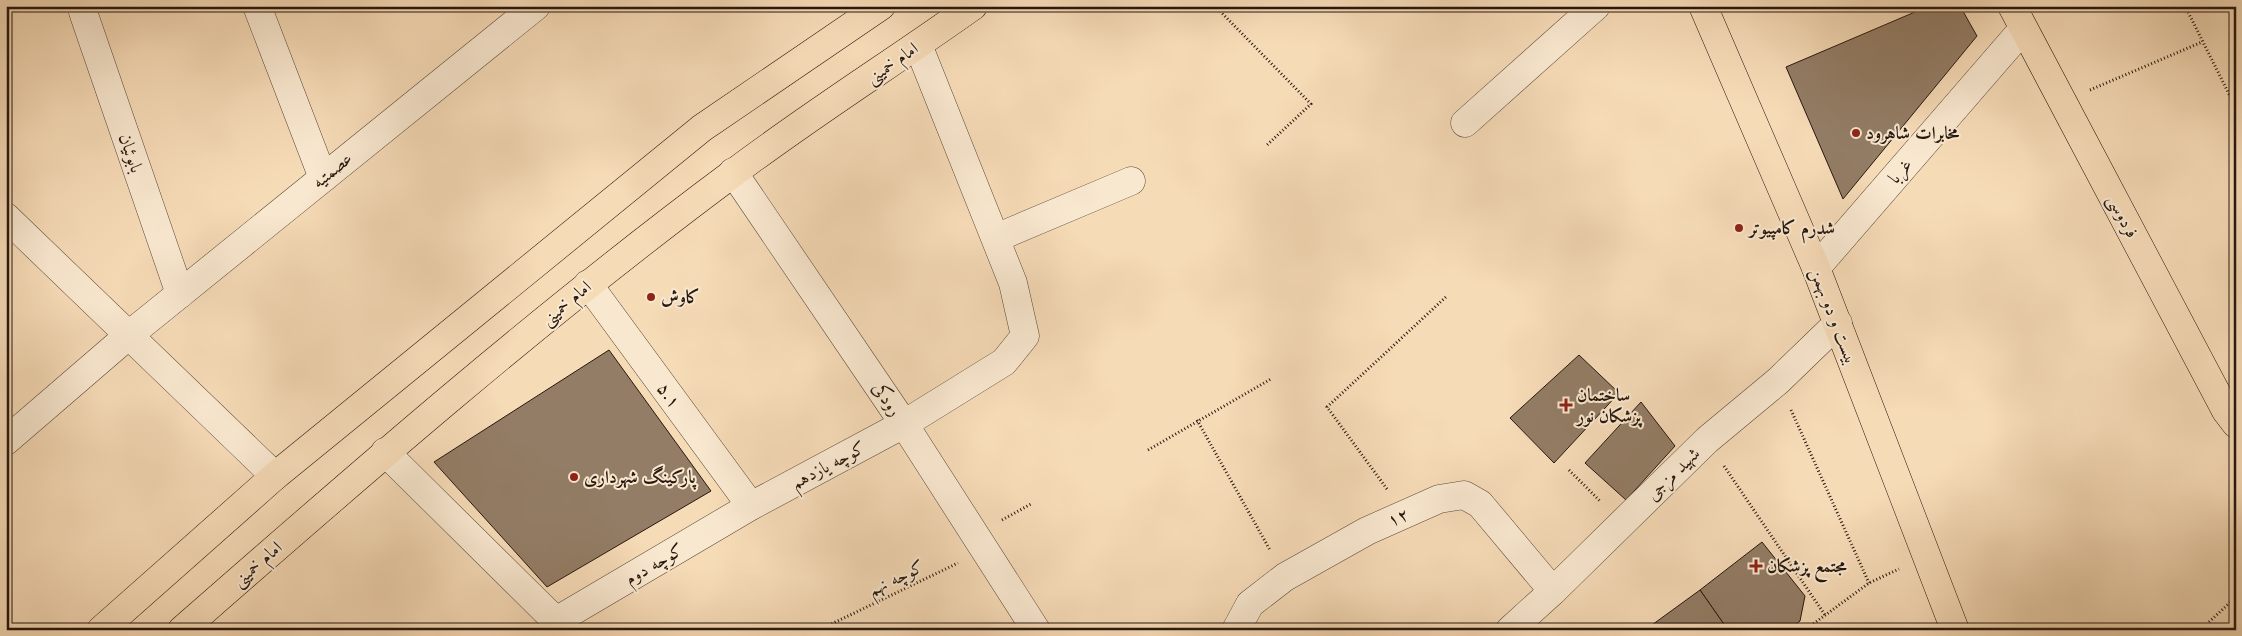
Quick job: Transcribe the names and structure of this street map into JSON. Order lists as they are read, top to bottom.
{
  "streets": {
    "main road": ["امام خمینی", "فردوسی", "بیست و دو بهمن"],
    "street": [
      "بابوئیان",
      "عصمتیه",
      "غربا",
      "۵.۱",
      "رودکی",
      "کوچه یازدهم",
      "شهید مزجی",
      "۱۲",
      "کوچه دوم"
    ],
    "path": ["کوچه نهم"]
  },
  "crossings": [
    ["امام خمینی", "۵.۱"],
    ["امام خمینی", "رودکی"],
    ["بابوئیان", "عصمتیه"],
    ["غربا", "فردوسی"],
    ["غربا", "بیست و دو بهمن"],
    ["بیست و دو بهمن", "شهید مزجی"],
    ["۵.۱", "کوچه یازدهم"],
    ["۵.۱", "کوچه دوم"],
    ["رودکی", "کوچه یازدهم"],
    ["رودکی", "کوچه نهم"],
    ["کوچه یازدهم", "کوچه دوم"],
    ["شهید مزجی", "۱۲"]
  ],
  "places": {
    "other": [
      "مخابرات شاهرود",
      "شدرم کامپیوتر",
      "کاوش",
      "پارکینگ شهرداری"
    ],
    "health": ["ساختمان پزشکان نور", "مجتمع پزشکان"]
  }
}
